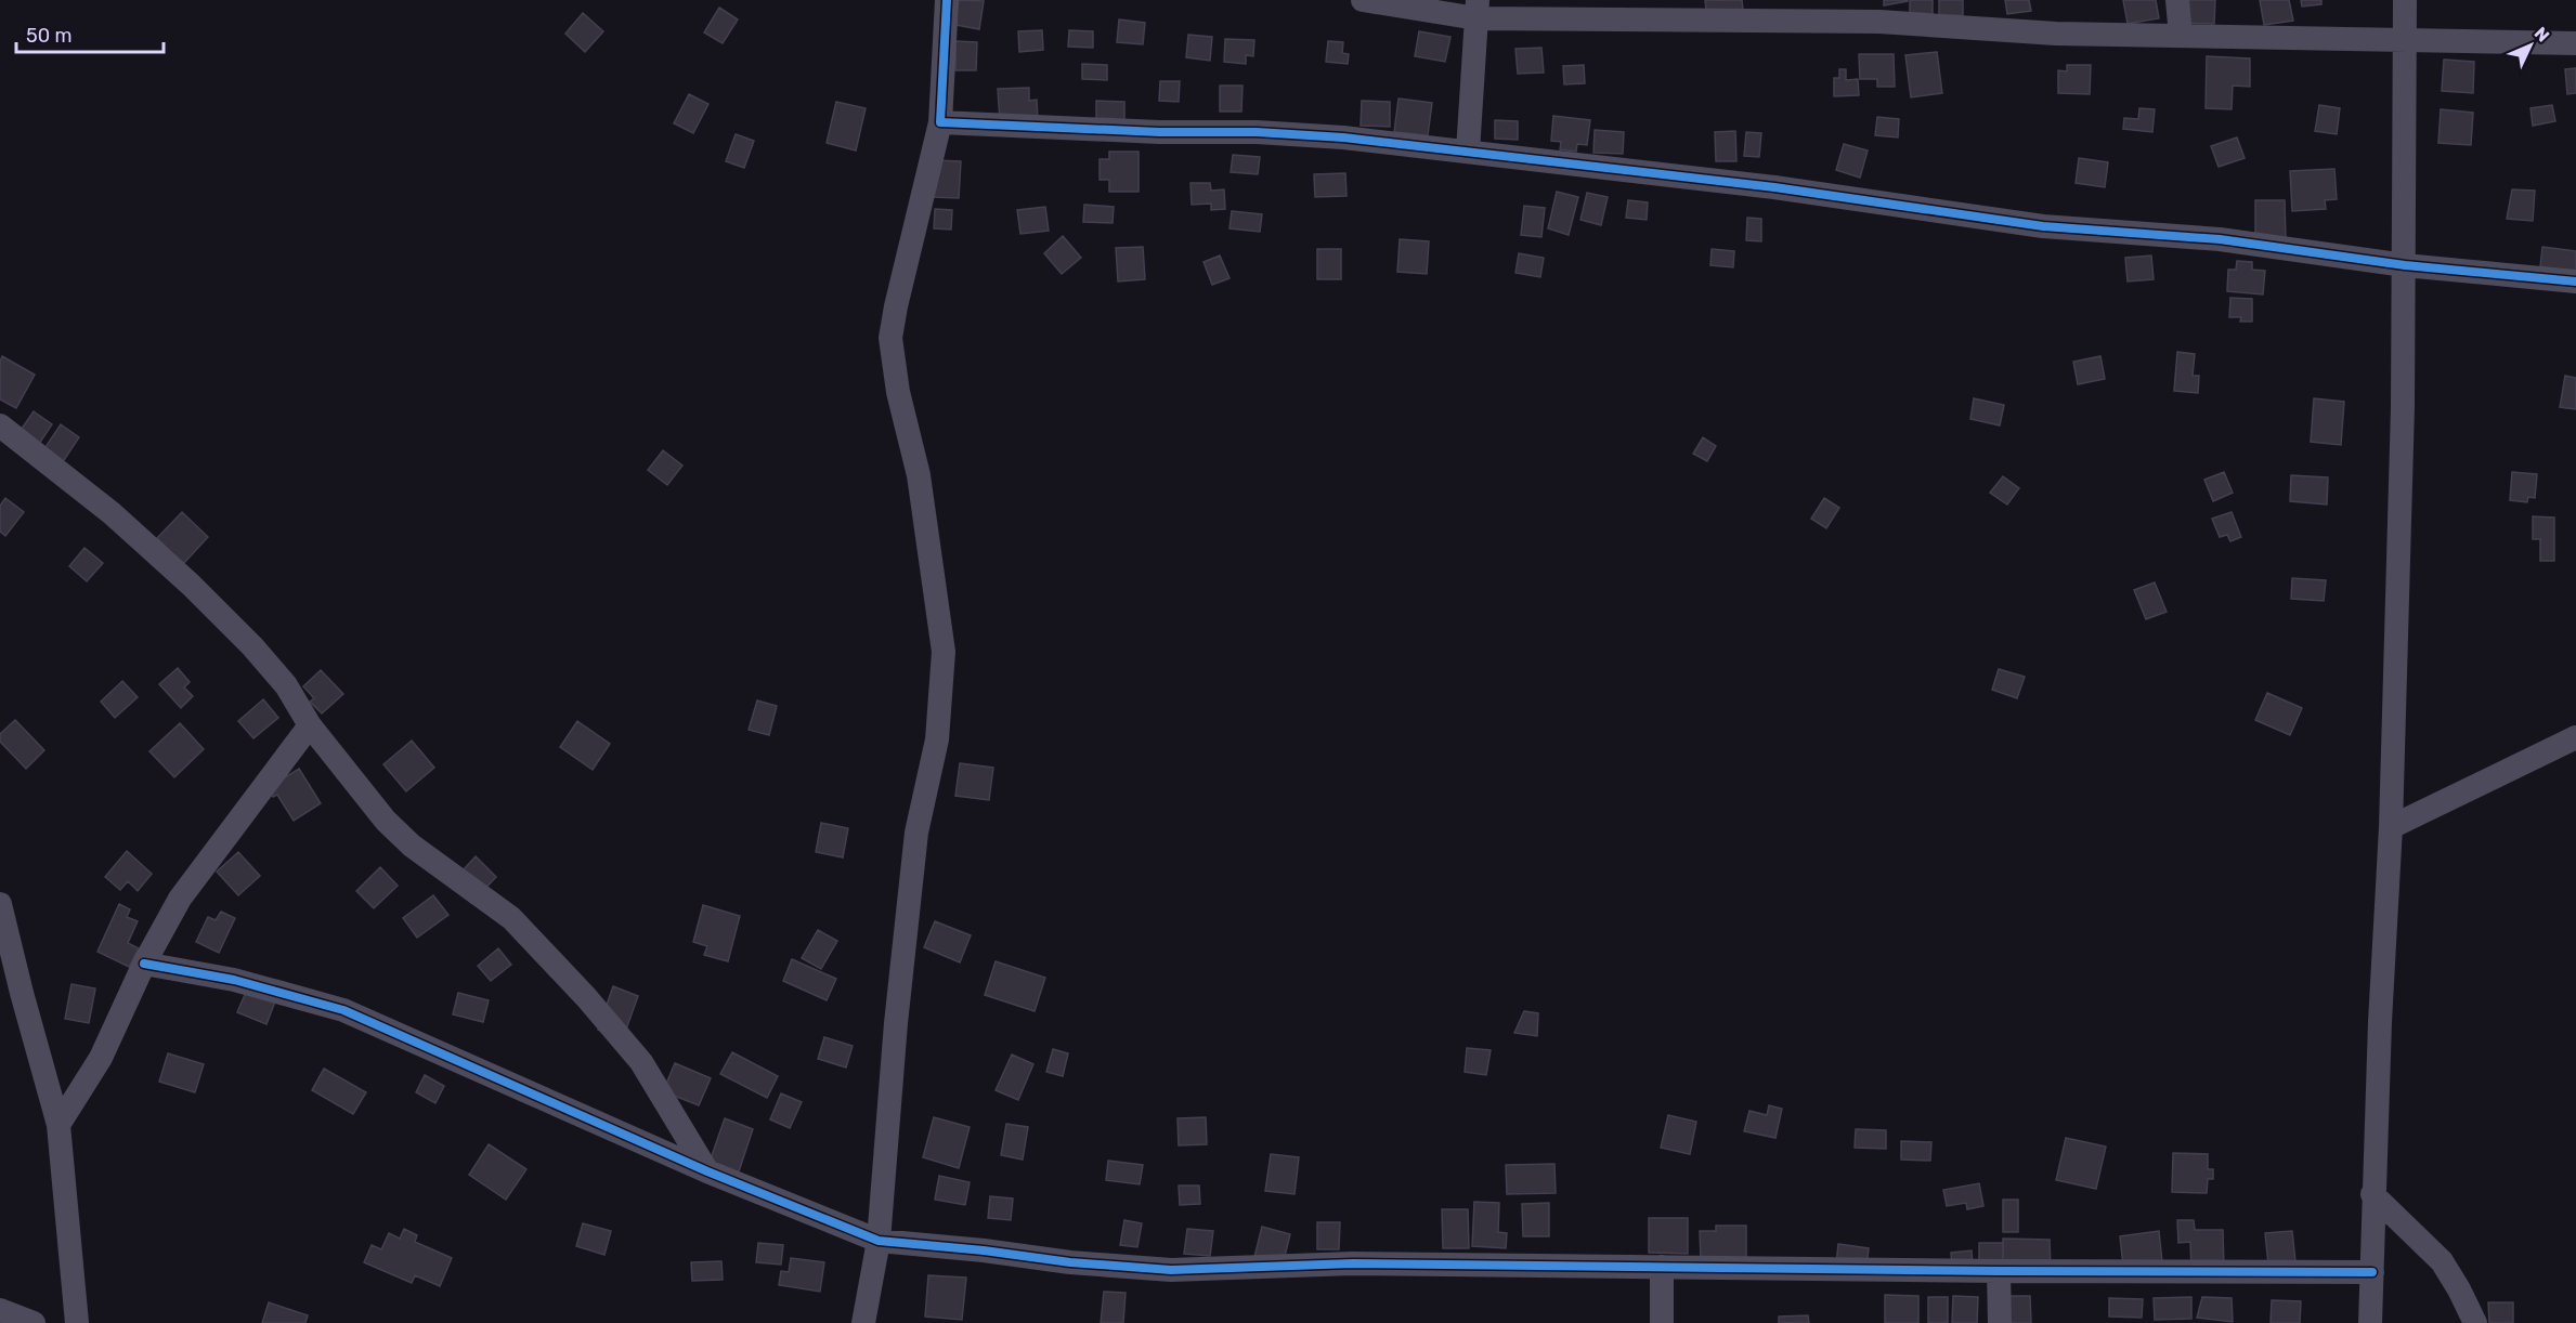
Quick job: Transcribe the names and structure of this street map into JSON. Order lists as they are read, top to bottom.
{
  "scale_bar": "50 m",
  "north": "top right"
}
